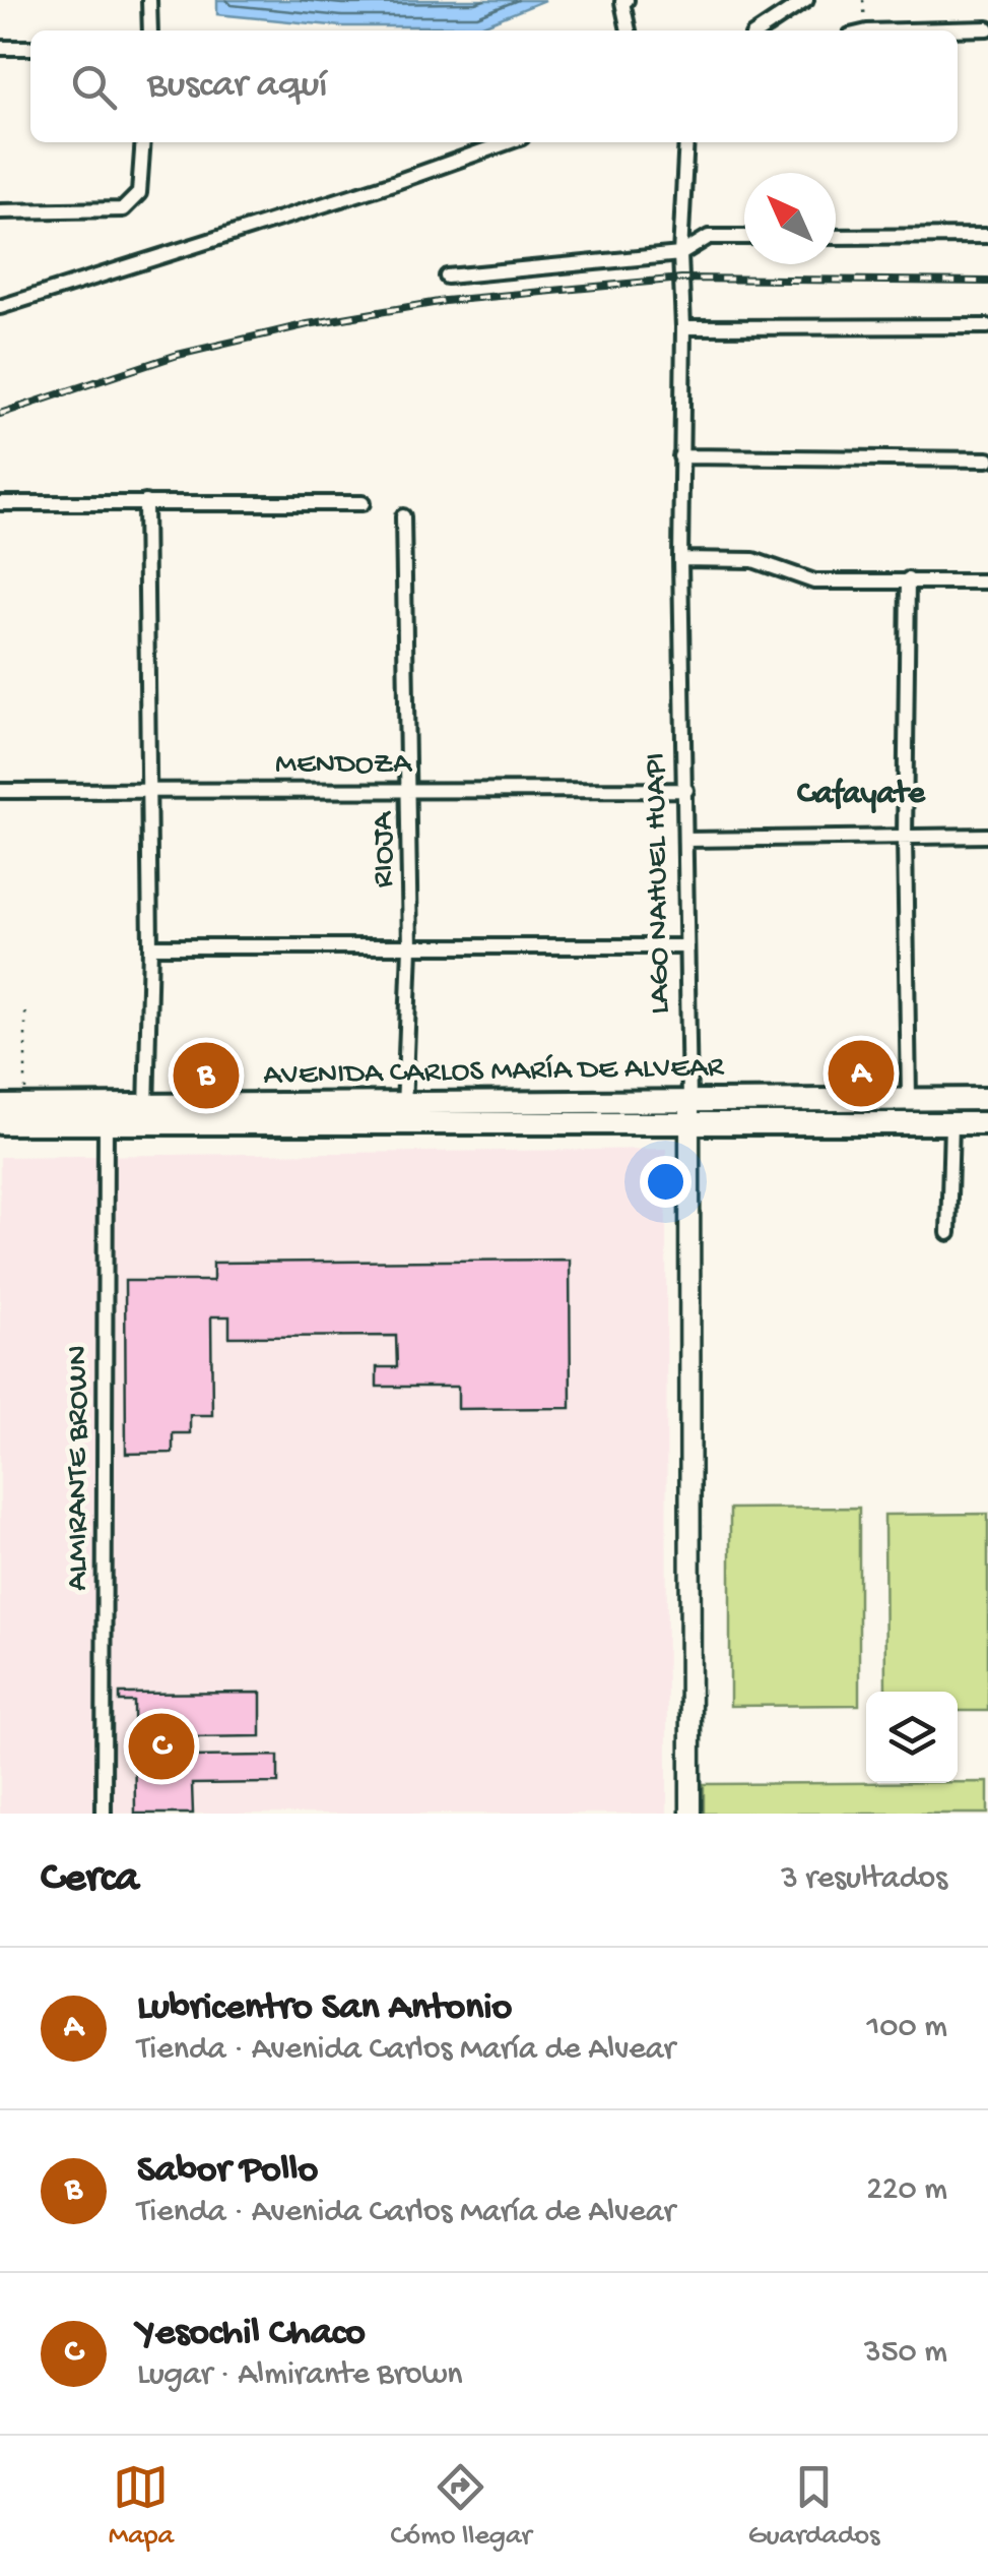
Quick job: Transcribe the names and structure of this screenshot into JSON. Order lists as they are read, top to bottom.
{
  "streets": {
    "main road": ["LAGO NAHUEL HUAPI", "AVENIDA CARLOS MARÍA DE ALVEAR"],
    "street": ["MENDOZA", "RIOJA", "ALMIRANTE BROWN"]
  },
  "crossings": [
    ["MENDOZA", "RIOJA"],
    ["MENDOZA", "LAGO NAHUEL HUAPI"],
    ["RIOJA", "AVENIDA CARLOS MARÍA DE ALVEAR"],
    ["LAGO NAHUEL HUAPI", "AVENIDA CARLOS MARÍA DE ALVEAR"],
    ["AVENIDA CARLOS MARÍA DE ALVEAR", "ALMIRANTE BROWN"]
  ],
  "districts": ["Cafayate"],
  "north": "top left",
  "page": {
    "search": "Buscar aquí",
    "pins": ["A", "B", "C"],
    "heading": ["Cerca", "3 resultados"],
    "list": [
      {
        "mark": "A",
        "name": "Lubricentro San Antonio",
        "note": "Tienda · Avenida Carlos María de Alvear",
        "value": "100 m"
      },
      {
        "mark": "B",
        "name": "Sabor Pollo",
        "note": "Tienda · Avenida Carlos María de Alvear",
        "value": "220 m"
      },
      {
        "mark": "C",
        "name": "Yesochil Chaco",
        "note": "Lugar · Almirante Brown",
        "value": "350 m"
      }
    ],
    "nav": ["Mapa", "Cómo llegar", "Guardados"]
  }
}
